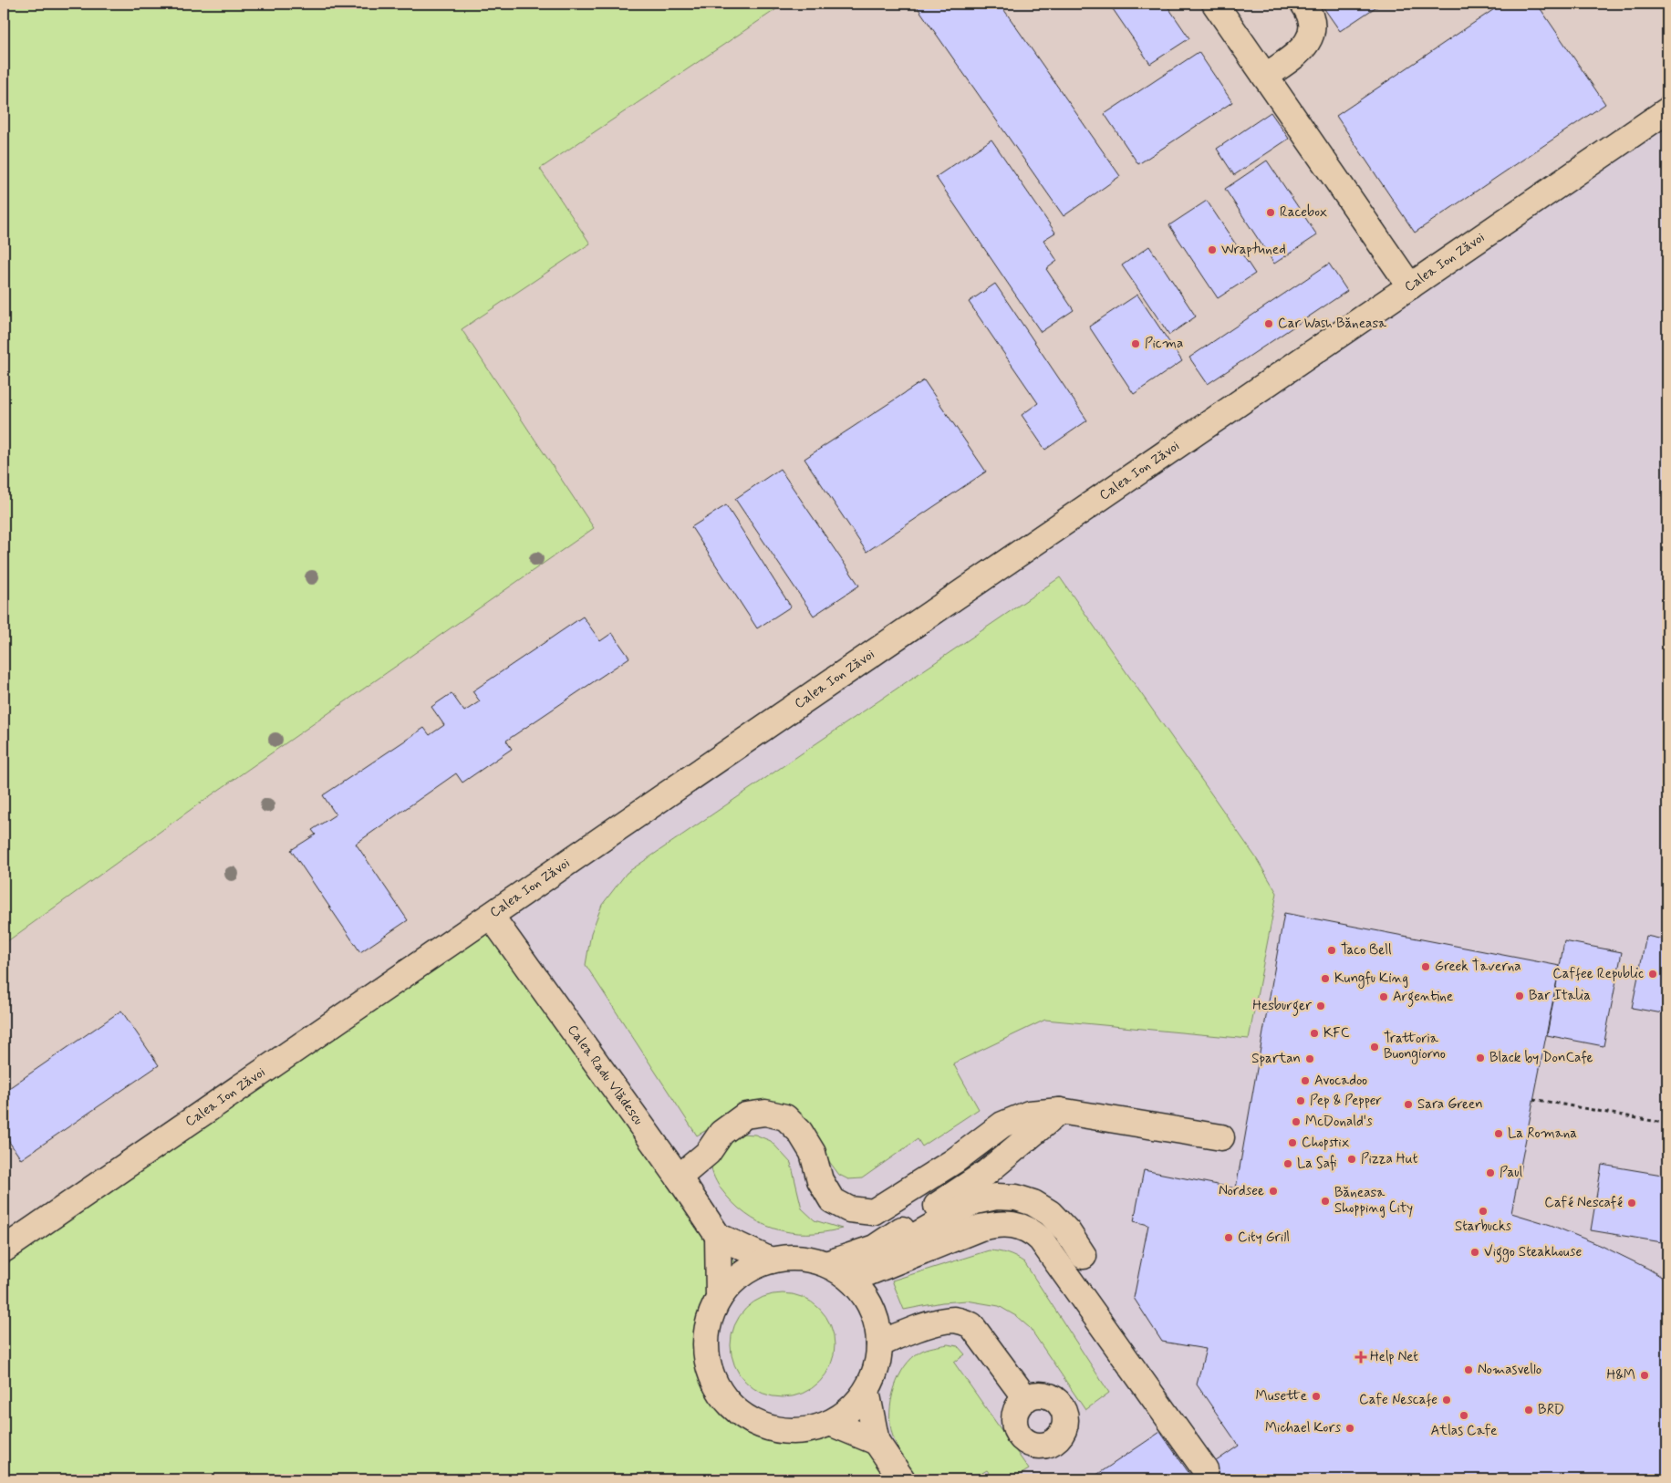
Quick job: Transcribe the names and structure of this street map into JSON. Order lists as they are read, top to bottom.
{
  "streets": {
    "street": ["Calea Ion Zăvoi", "Calea Radu Vlădescu"]
  },
  "crossings": [
    ["Calea Ion Zăvoi", "Calea Radu Vlădescu"]
  ],
  "places": {
    "other": [
      "Racebox",
      "Wraptuned",
      "Car Wash Băneasa",
      "Picma",
      "Taco Bell",
      "Greek Taverna",
      "Caffee Republic",
      "Kungfu King",
      "Bar Italia",
      "Argentine",
      "Hesburger",
      "KFC",
      "Trattoria Buongiorno",
      "Black by DonCafe",
      "Spartan",
      "Avocadoo",
      "Pep & Pepper",
      "Sara Green",
      "McDonald's",
      "La Romana",
      "Chopstix",
      "Pizza Hut",
      "La Safi",
      "Paul",
      "Nordsee",
      "Băneasa Shopping City",
      "Café Nescafé",
      "Starbucks",
      "City Grill",
      "Viggo Steakhouse",
      "Nomasvello",
      "H&M",
      "Musette",
      "Cafe Nescafe",
      "BRD",
      "Atlas Cafe",
      "Michael Kors"
    ],
    "health": ["Help Net"]
  }
}
